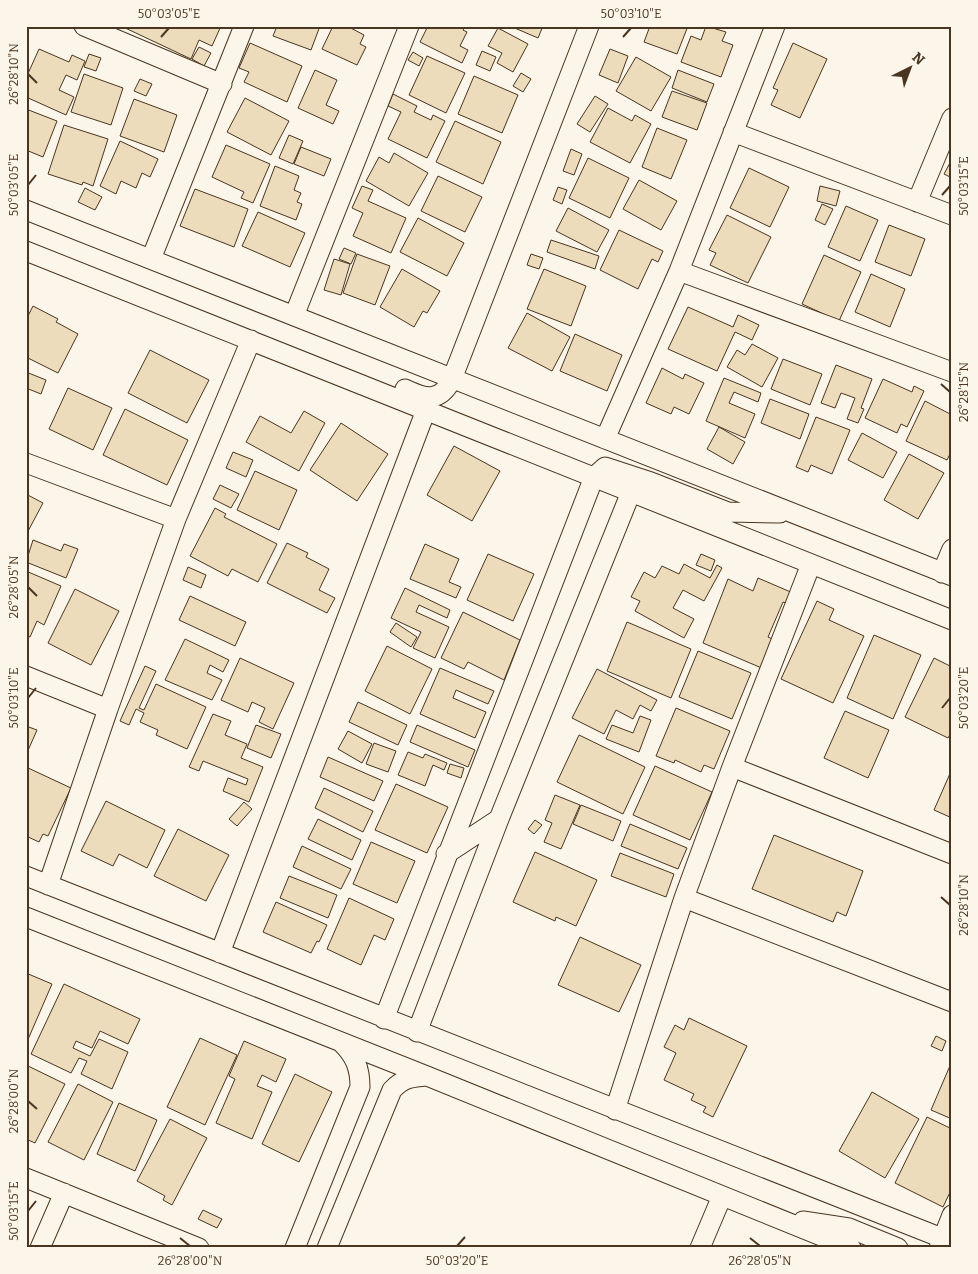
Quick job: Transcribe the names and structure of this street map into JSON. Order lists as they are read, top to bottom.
{
  "north": "top right",
  "coordinates": [
    "50°03'05\"E",
    "50°03'10\"E",
    "26°28'10\"N",
    "50°03'15\"E",
    "26°28'15\"N",
    "26°28'05\"N",
    "50°03'20\"E",
    "26°28'00\"N"
  ]
}
